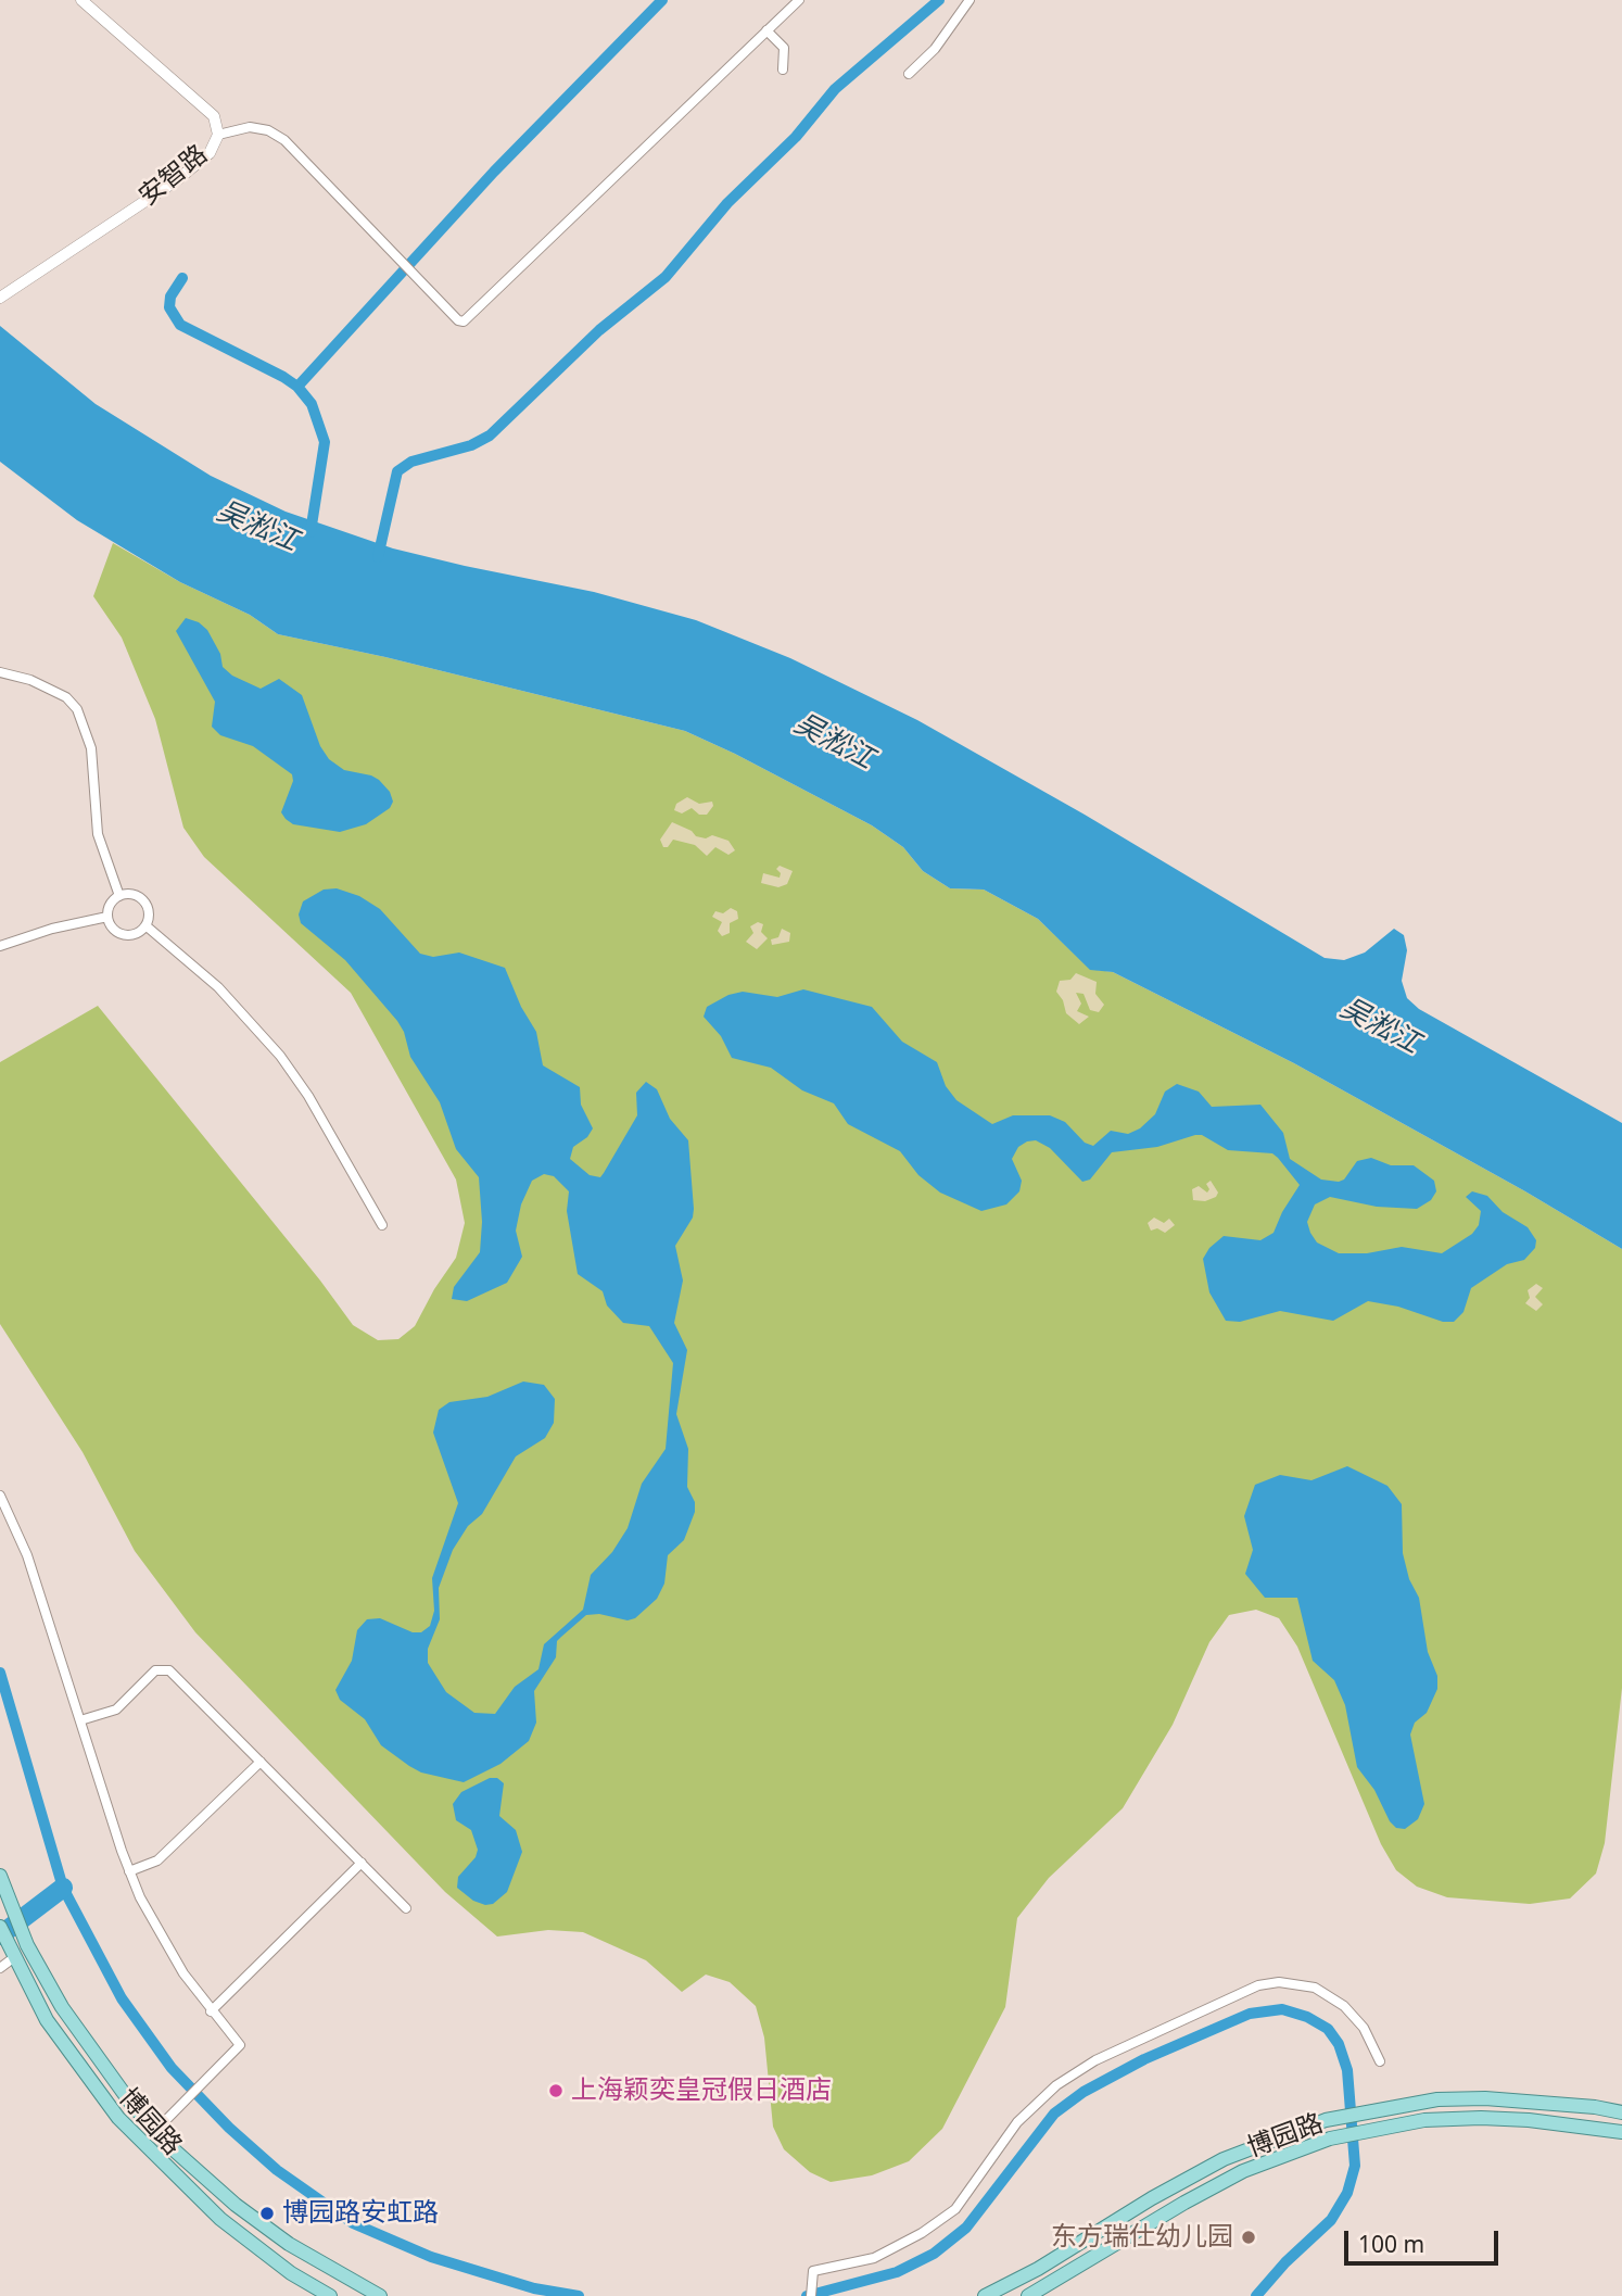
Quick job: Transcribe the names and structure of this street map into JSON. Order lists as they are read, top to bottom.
{
  "streets": {
    "main road": ["博园路"],
    "street": ["安智路"]
  },
  "water": ["吴淞江"],
  "places": ["上海颖奕皇冠假日酒店", "博园路安虹路", "东方瑞仕幼儿园"],
  "scale_bar": "100 m"
}
